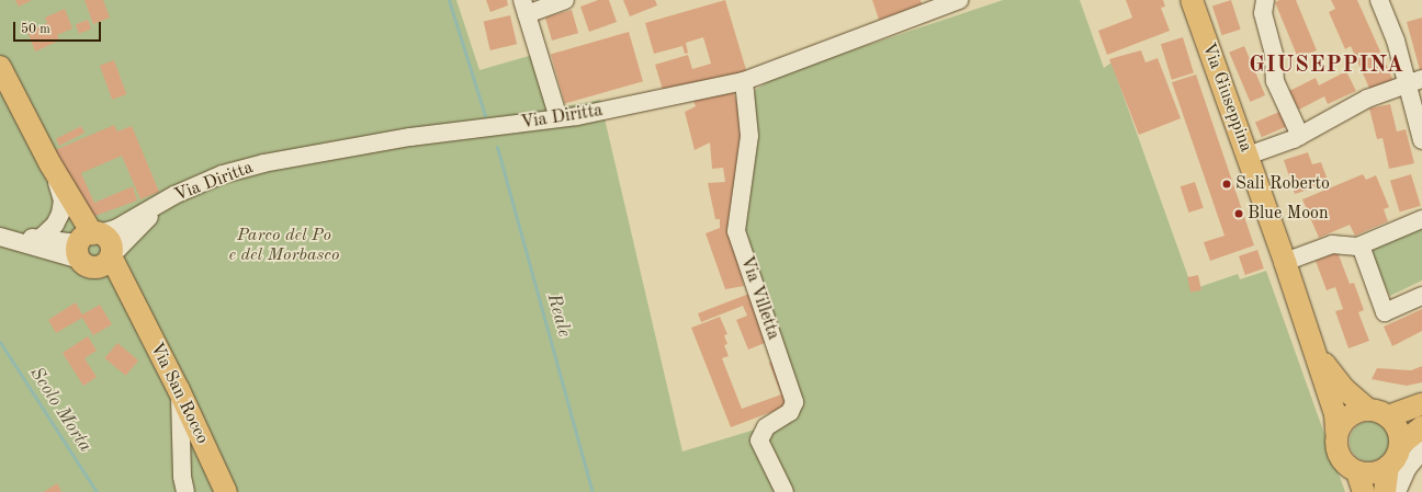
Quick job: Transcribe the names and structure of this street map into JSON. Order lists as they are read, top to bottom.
{
  "streets": {
    "main road": ["Via Giuseppina", "Via San Rocco"],
    "street": ["Via Diritta", "Via Villetta"]
  },
  "crossings": [
    ["Via Diritta", "Via Villetta"],
    ["Via Diritta", "Via San Rocco"]
  ],
  "districts": ["GIUSEPPINA"],
  "water": ["Reale", "Scolo Morta"],
  "parks": ["Parco del Po e del Morbasco"],
  "places": ["Sali Roberto", "Blue Moon"],
  "scale_bar": "50 m"
}
